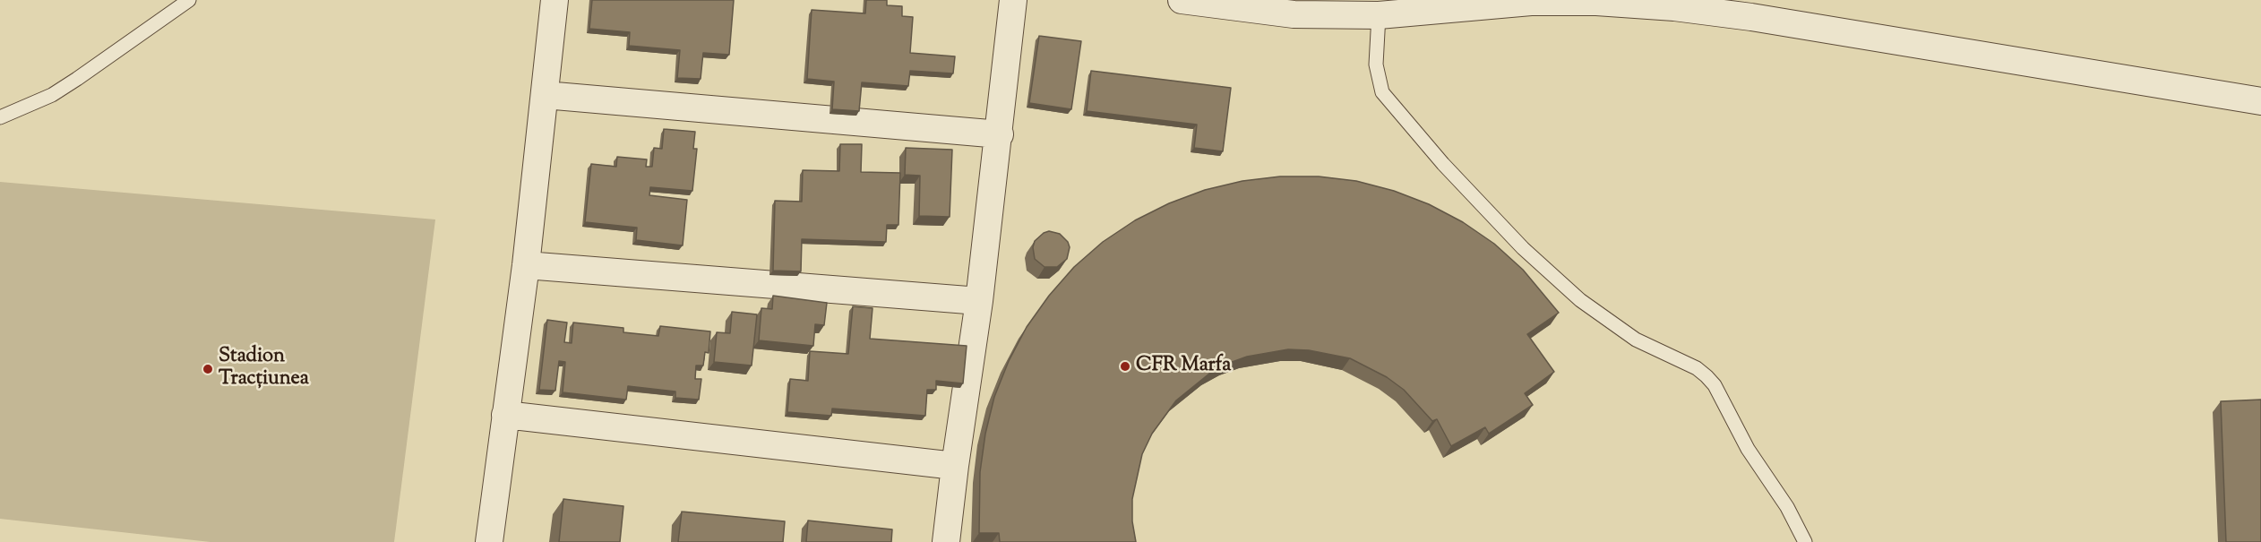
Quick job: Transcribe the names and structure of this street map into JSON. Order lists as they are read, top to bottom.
{
  "places": ["CFR Marfa", "Stadion Tracțiunea"]
}
